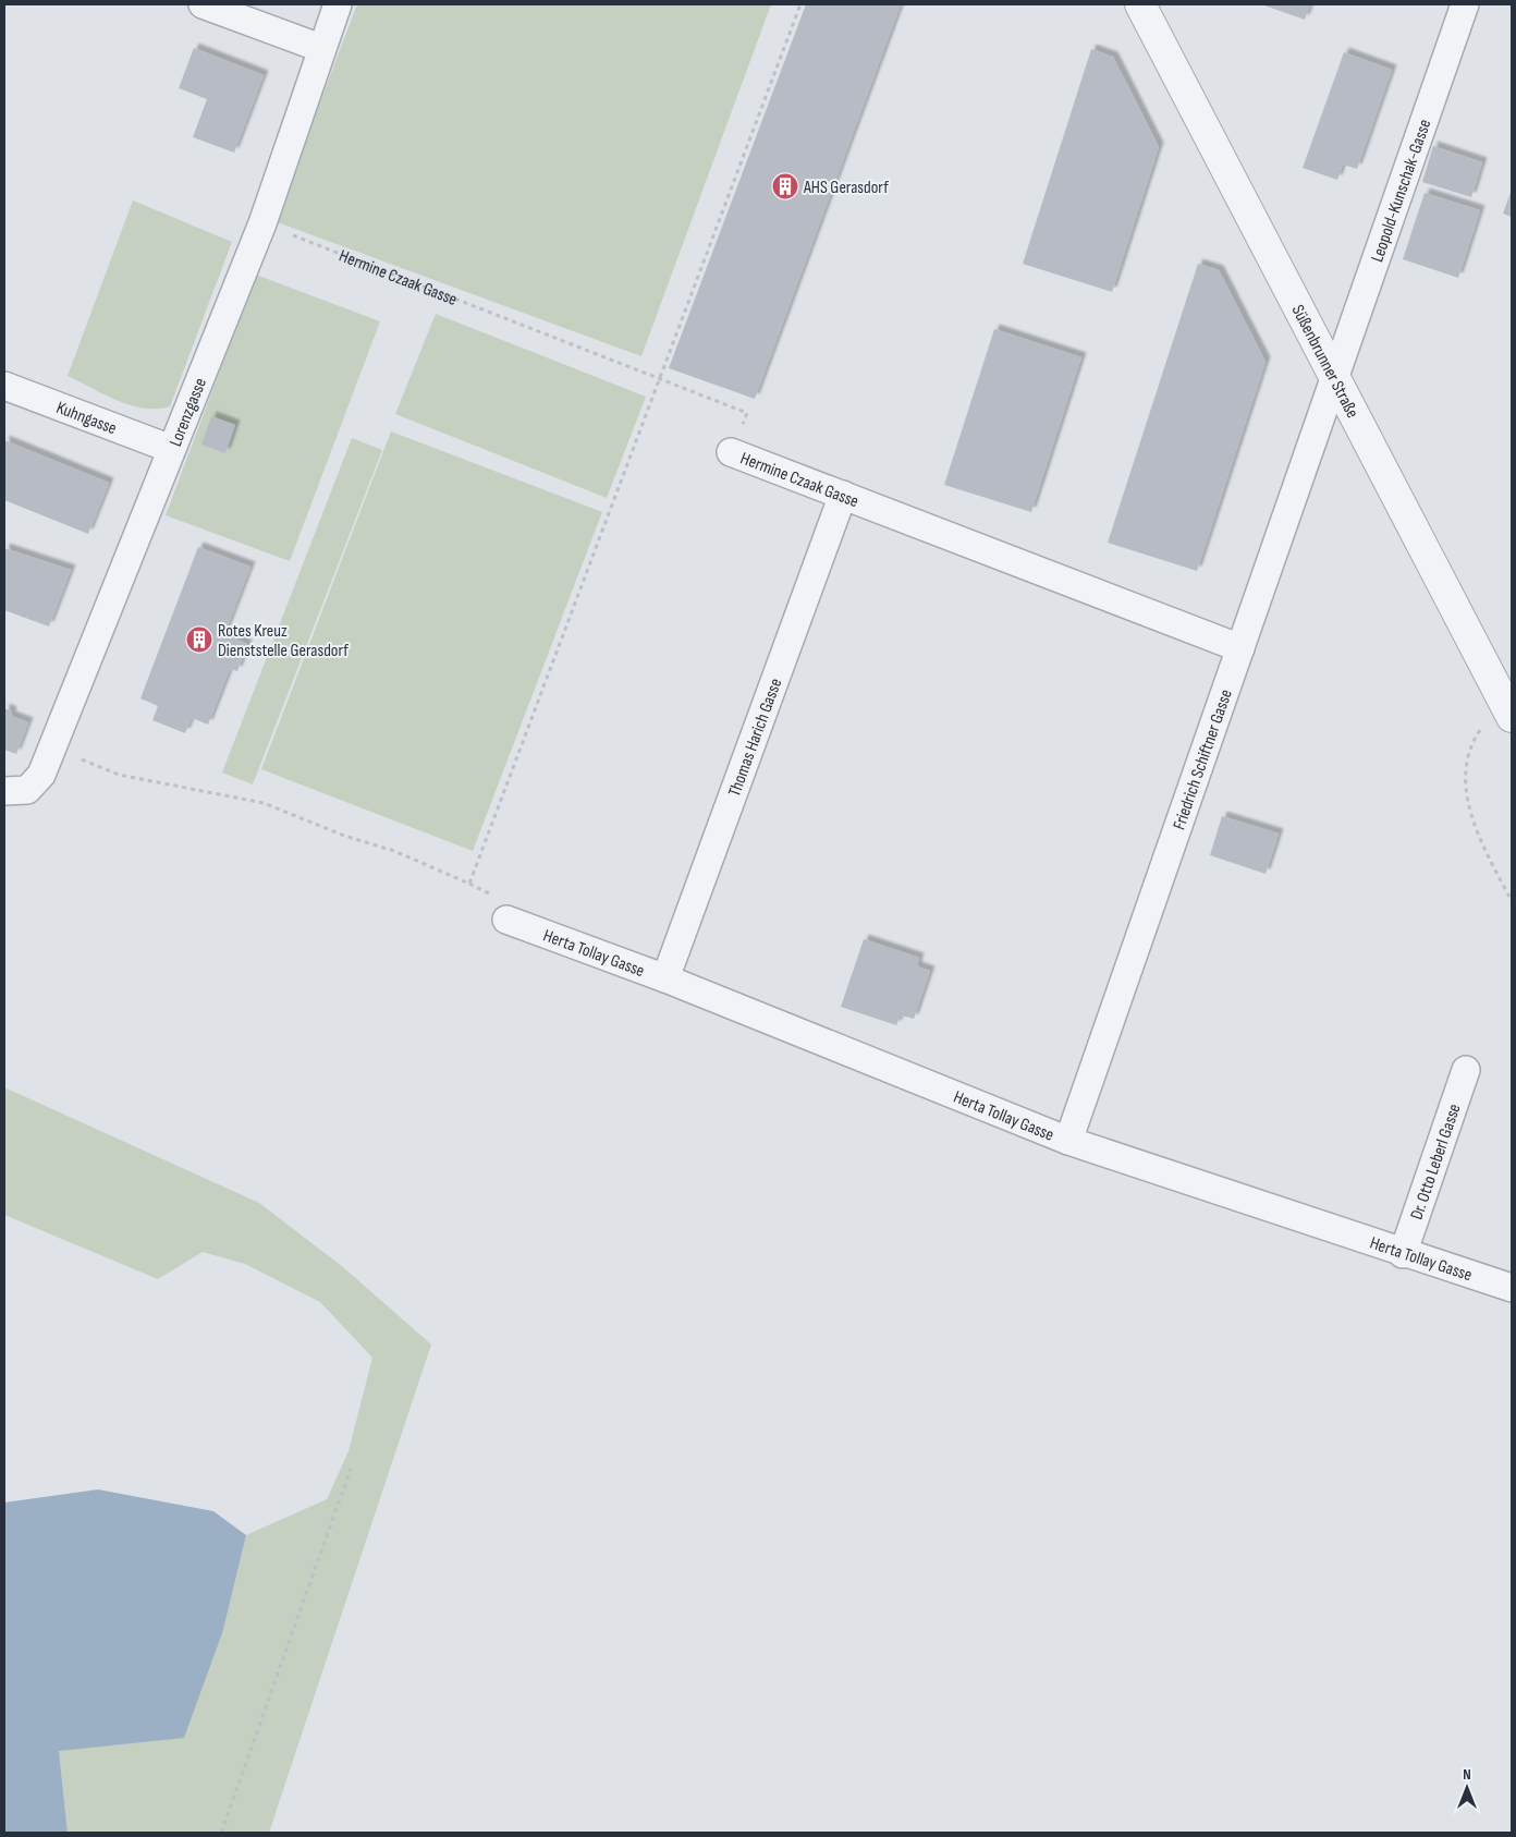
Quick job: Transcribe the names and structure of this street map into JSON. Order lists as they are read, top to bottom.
{
  "streets": {
    "street": [
      "Leopold-Kunschak-Gasse",
      "Hermine Czaak Gasse",
      "Süßenbrunner Straße",
      "Lorenzgasse",
      "Kuhngasse",
      "Thomas Harich Gasse",
      "Friedrich Schiftner Gasse",
      "Herta Tollay Gasse",
      "Dr. Otto Leberl Gasse"
    ]
  },
  "crossings": [
    ["Leopold-Kunschak-Gasse", "Süßenbrunner Straße"],
    ["Leopold-Kunschak-Gasse", "Friedrich Schiftner Gasse"],
    ["Hermine Czaak Gasse", "Lorenzgasse"],
    ["Hermine Czaak Gasse", "Thomas Harich Gasse"],
    ["Hermine Czaak Gasse", "Friedrich Schiftner Gasse"],
    ["Süßenbrunner Straße", "Friedrich Schiftner Gasse"],
    ["Lorenzgasse", "Kuhngasse"],
    ["Thomas Harich Gasse", "Herta Tollay Gasse"],
    ["Friedrich Schiftner Gasse", "Herta Tollay Gasse"],
    ["Herta Tollay Gasse", "Dr. Otto Leberl Gasse"]
  ],
  "places": {
    "building": ["AHS Gerasdorf", "Rotes Kreuz Dienststelle Gerasdorf"]
  },
  "north": "top"
}
